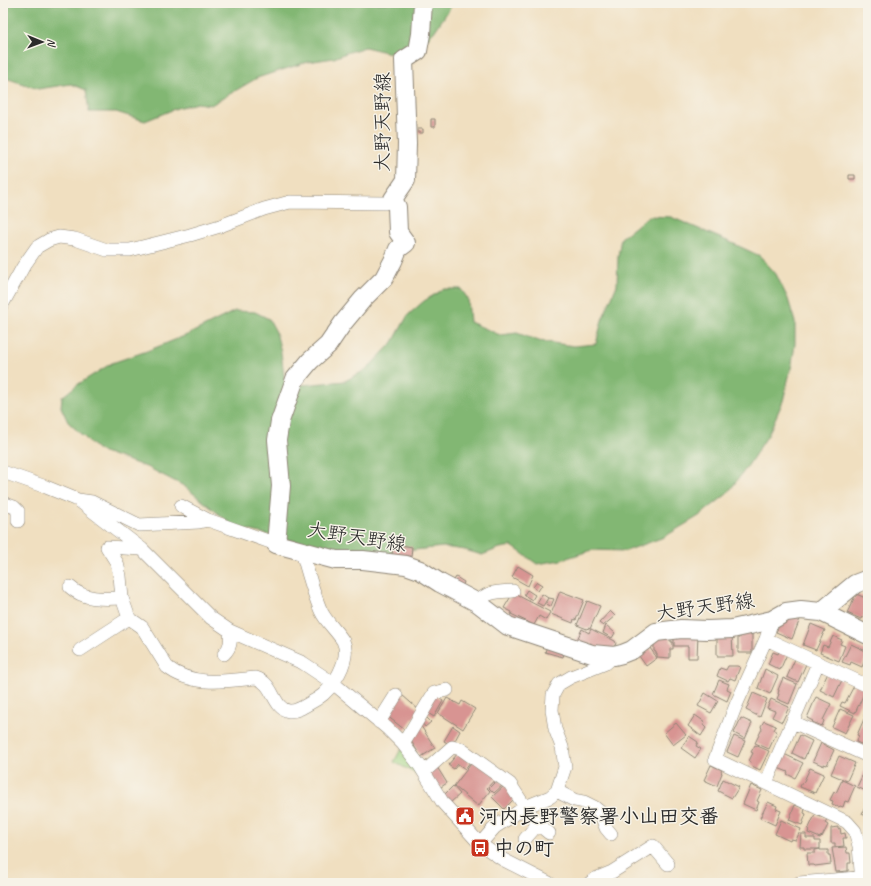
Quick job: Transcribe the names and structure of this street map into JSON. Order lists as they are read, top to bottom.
{
  "streets": {
    "main road": ["大野天野線"]
  },
  "places": {
    "public building": ["河内長野警察署小山田交番"],
    "bus stop": ["中の町"]
  },
  "north": "right"
}
